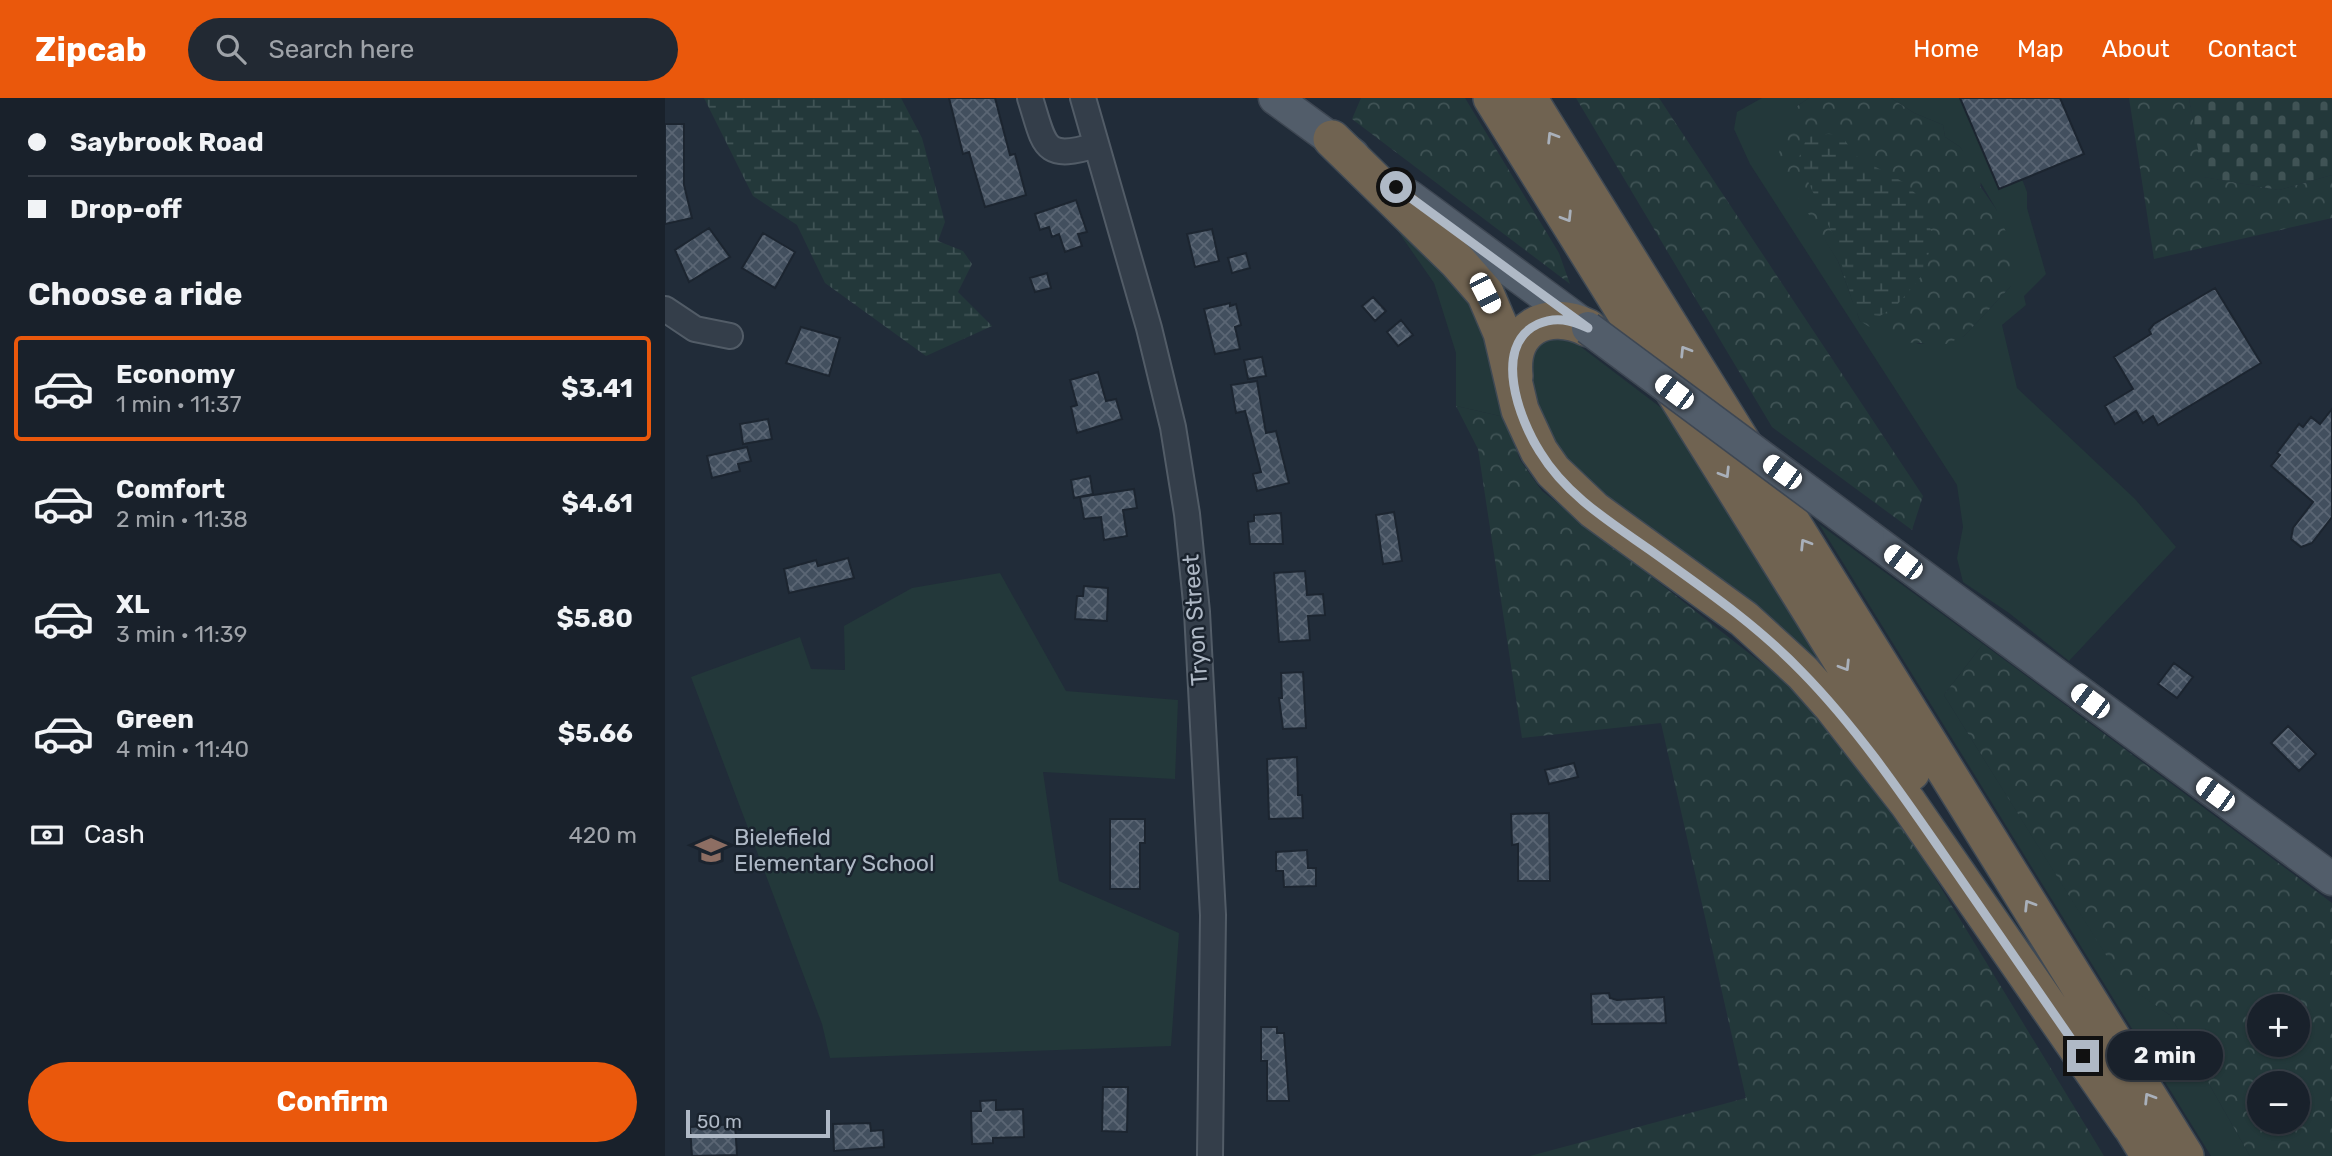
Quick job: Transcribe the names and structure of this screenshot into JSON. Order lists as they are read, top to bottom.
{
  "streets": {
    "street": ["Tryon Street"]
  },
  "places": {
    "school or university": ["Bielefield Elementary School"]
  },
  "scale_bar": "50 m",
  "page": {
    "header": "Zipcab",
    "search": "Search here",
    "nav": [
      "Home",
      "Map",
      "About",
      "Contact"
    ],
    "banner": ["Saybrook Road", "Drop-off"],
    "heading": "Choose a ride",
    "list": [
      {
        "name": "Economy",
        "note": "1 min · 11:37",
        "value": "$3.41"
      },
      {
        "name": "Comfort",
        "note": "2 min · 11:38",
        "value": "$4.61"
      },
      {
        "name": "XL",
        "note": "3 min · 11:39",
        "value": "$5.80"
      },
      {
        "name": "Green",
        "note": "4 min · 11:40",
        "value": "$5.66"
      }
    ],
    "pay": ["Cash", "420 m"],
    "map_buttons": ["+", "−"],
    "bubble": "2 min",
    "buttons": "Confirm",
    "scale": "50 m"
  }
}
